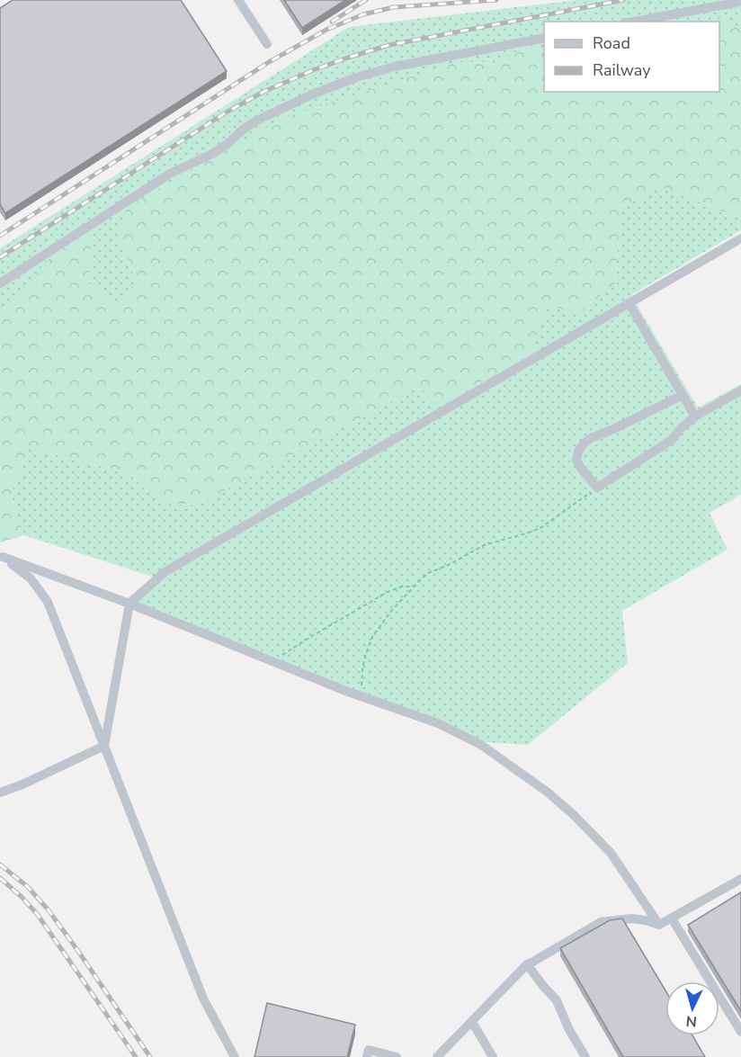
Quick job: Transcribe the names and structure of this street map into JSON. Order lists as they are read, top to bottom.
{
  "legend": ["Road", "Railway"],
  "north": "bottom"
}
